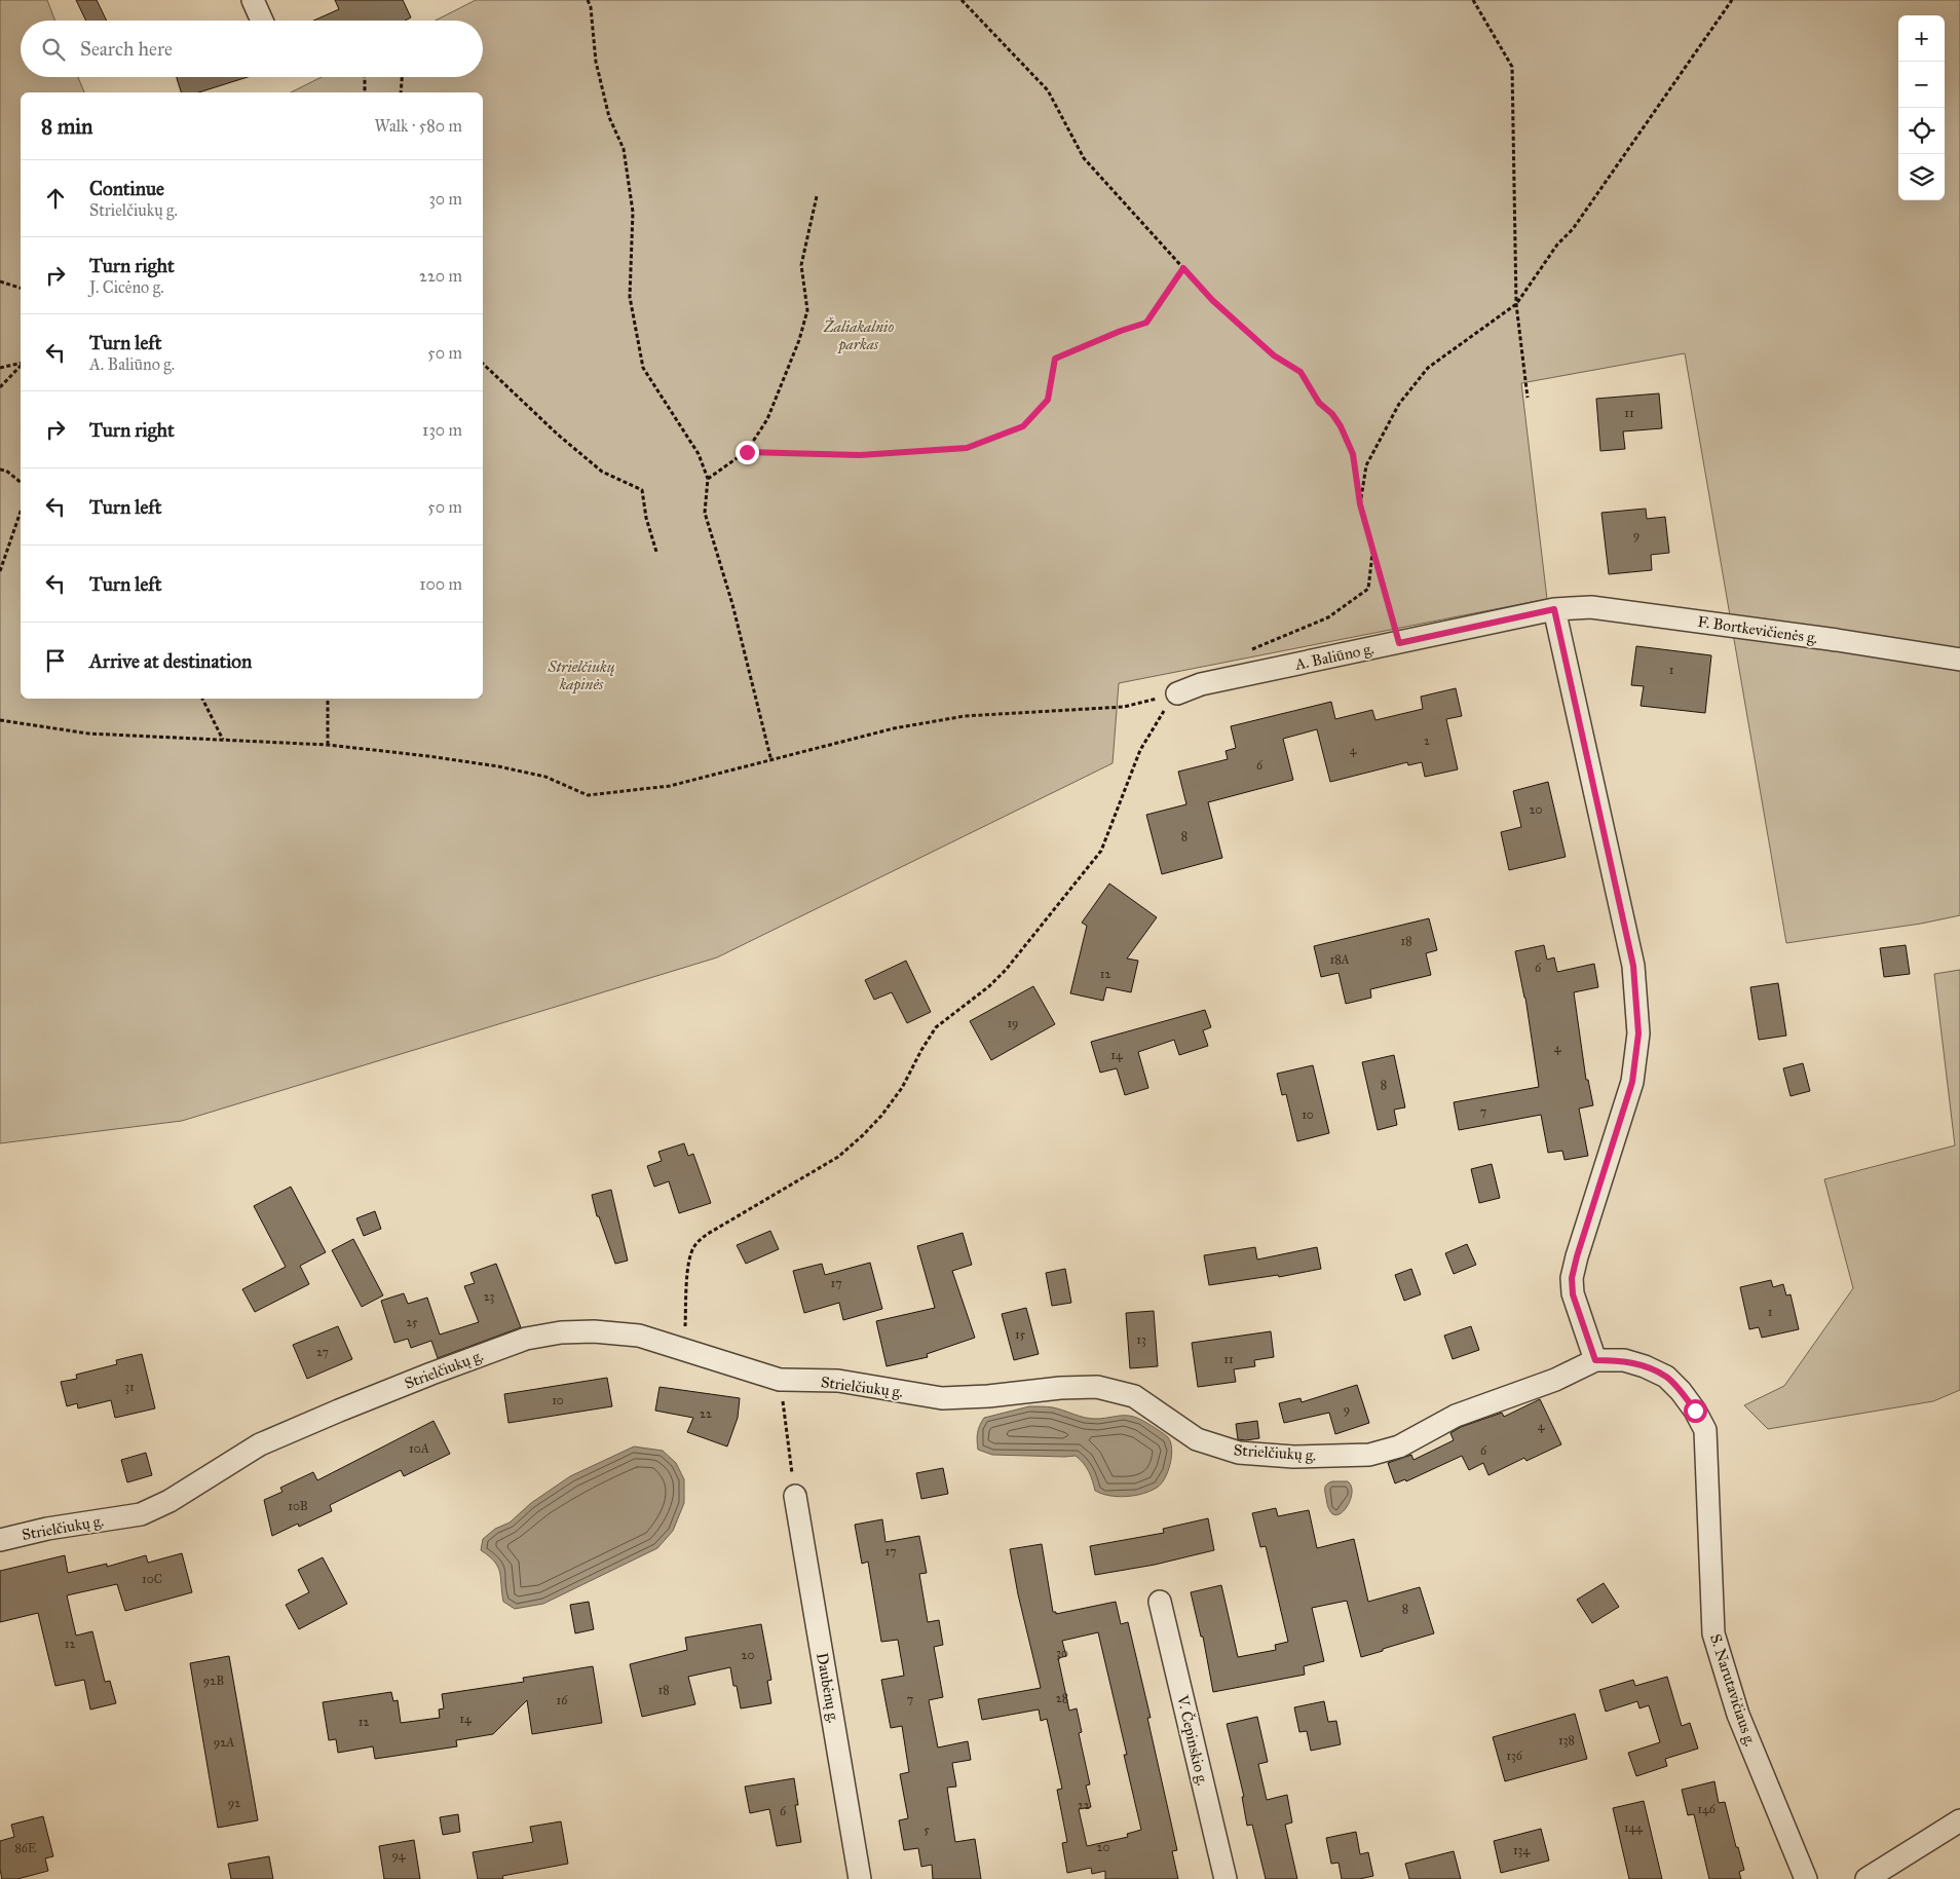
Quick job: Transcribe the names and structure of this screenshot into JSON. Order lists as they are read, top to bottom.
{
  "streets": {
    "street": [
      "F. Bortkevičienės g.",
      "A. Baliūno g.",
      "Strielčiukų g.",
      "Daubėnų g.",
      "S. Narutavičiaus g.",
      "V. Čepinskio g."
    ]
  },
  "crossings": [
    ["F. Bortkevičienės g.", "A. Baliūno g."],
    ["Strielčiukų g.", "S. Narutavičiaus g."]
  ],
  "parks": ["Žaliakalnio parkas", "Strielčiukų kapinės"],
  "house_numbers": [
    "11",
    "9",
    "1",
    "2",
    "4",
    "6",
    "20",
    "8",
    "18",
    "18A",
    "6",
    "12",
    "19",
    "4",
    "14",
    "8",
    "7",
    "10",
    "17",
    "23",
    "1",
    "25",
    "15",
    "13",
    "27",
    "11",
    "31",
    "10",
    "9",
    "22",
    "4",
    "10A",
    "6",
    "10B",
    "17",
    "10C",
    "8",
    "12",
    "30",
    "20",
    "92B",
    "18",
    "28",
    "7",
    "16",
    "14",
    "12",
    "138",
    "92A",
    "136",
    "92",
    "22",
    "146",
    "6",
    "144",
    "5",
    "20",
    "86E",
    "134",
    "94"
  ],
  "page": {
    "map_buttons": ["+", "−"],
    "search": "Search here",
    "heading": ["8 min", "Walk · 580 m"],
    "list": [
      ["Continue", "Strielčiukų g.", "30 m"],
      ["Turn right", "J. Cicėno g.", "220 m"],
      ["Turn left", "A. Baliūno g.", "50 m"],
      ["Turn right", "130 m"],
      ["Turn left", "50 m"],
      ["Turn left", "100 m"],
      "Arrive at destination"
    ]
  }
}
